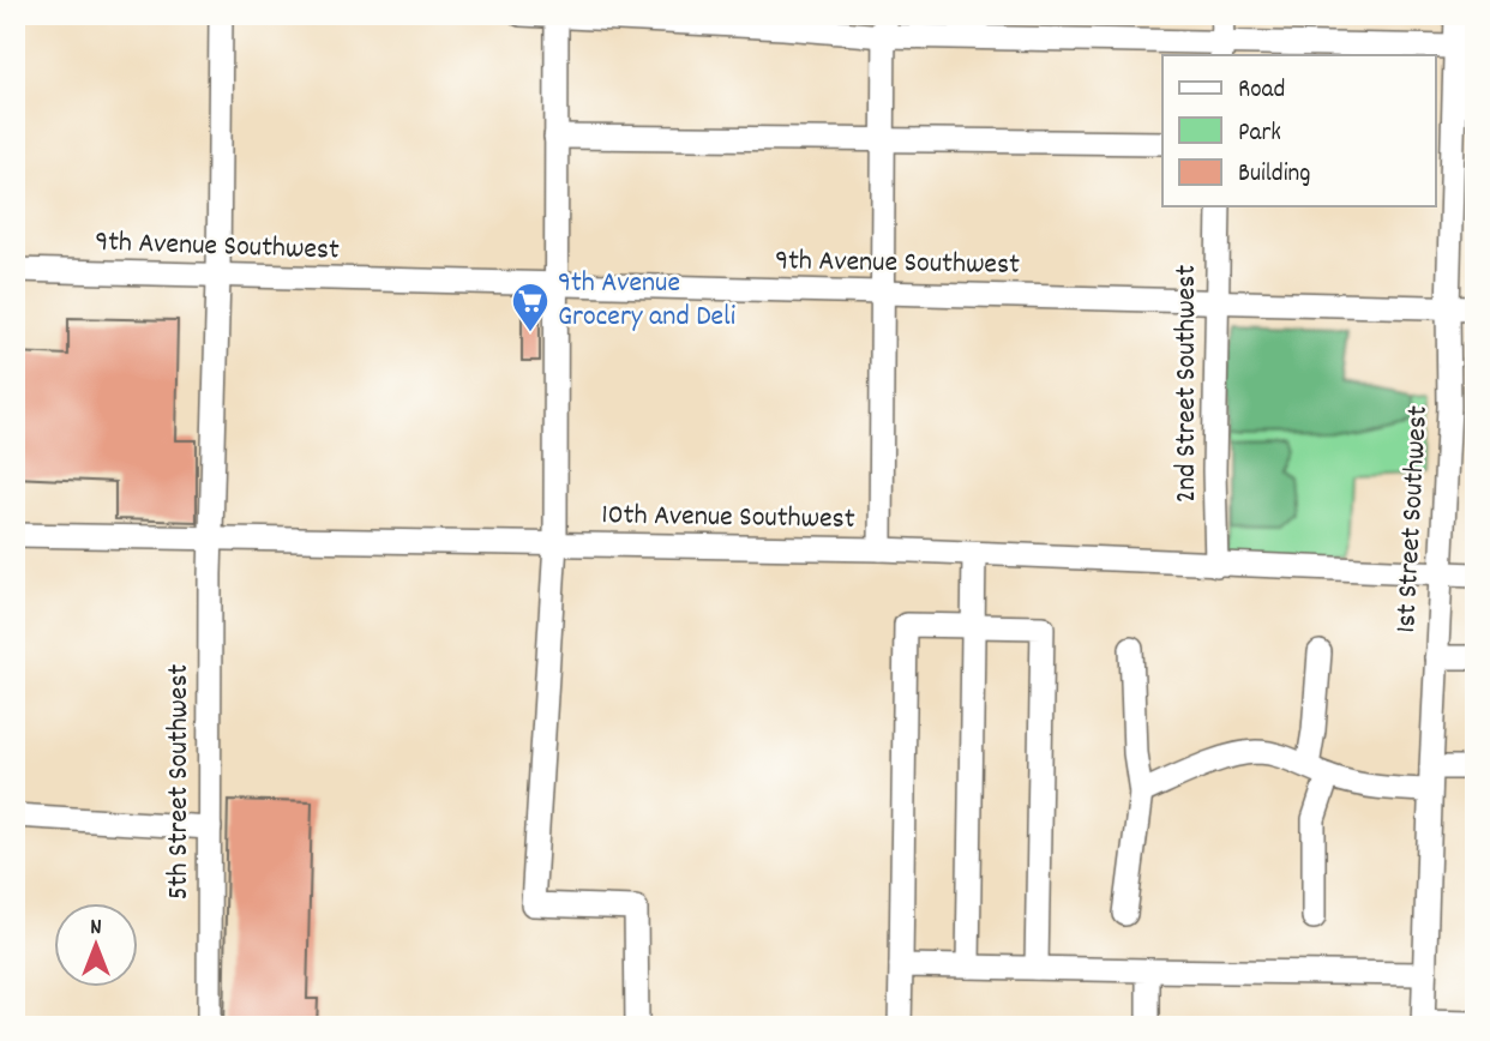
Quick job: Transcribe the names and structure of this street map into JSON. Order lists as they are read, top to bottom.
{
  "streets": {
    "street": [
      "9th Avenue Southwest",
      "2nd Street Southwest",
      "10th Avenue Southwest",
      "1st Street Southwest",
      "5th Street Southwest"
    ]
  },
  "crossings": [
    ["9th Avenue Southwest", "2nd Street Southwest"],
    ["9th Avenue Southwest", "1st Street Southwest"],
    ["9th Avenue Southwest", "5th Street Southwest"],
    ["2nd Street Southwest", "10th Avenue Southwest"],
    ["10th Avenue Southwest", "1st Street Southwest"],
    ["10th Avenue Southwest", "5th Street Southwest"]
  ],
  "places": {
    "supermarket": ["9th Avenue Grocery and Deli"]
  },
  "legend": ["Road", "Park", "Building"],
  "north": "top"
}
